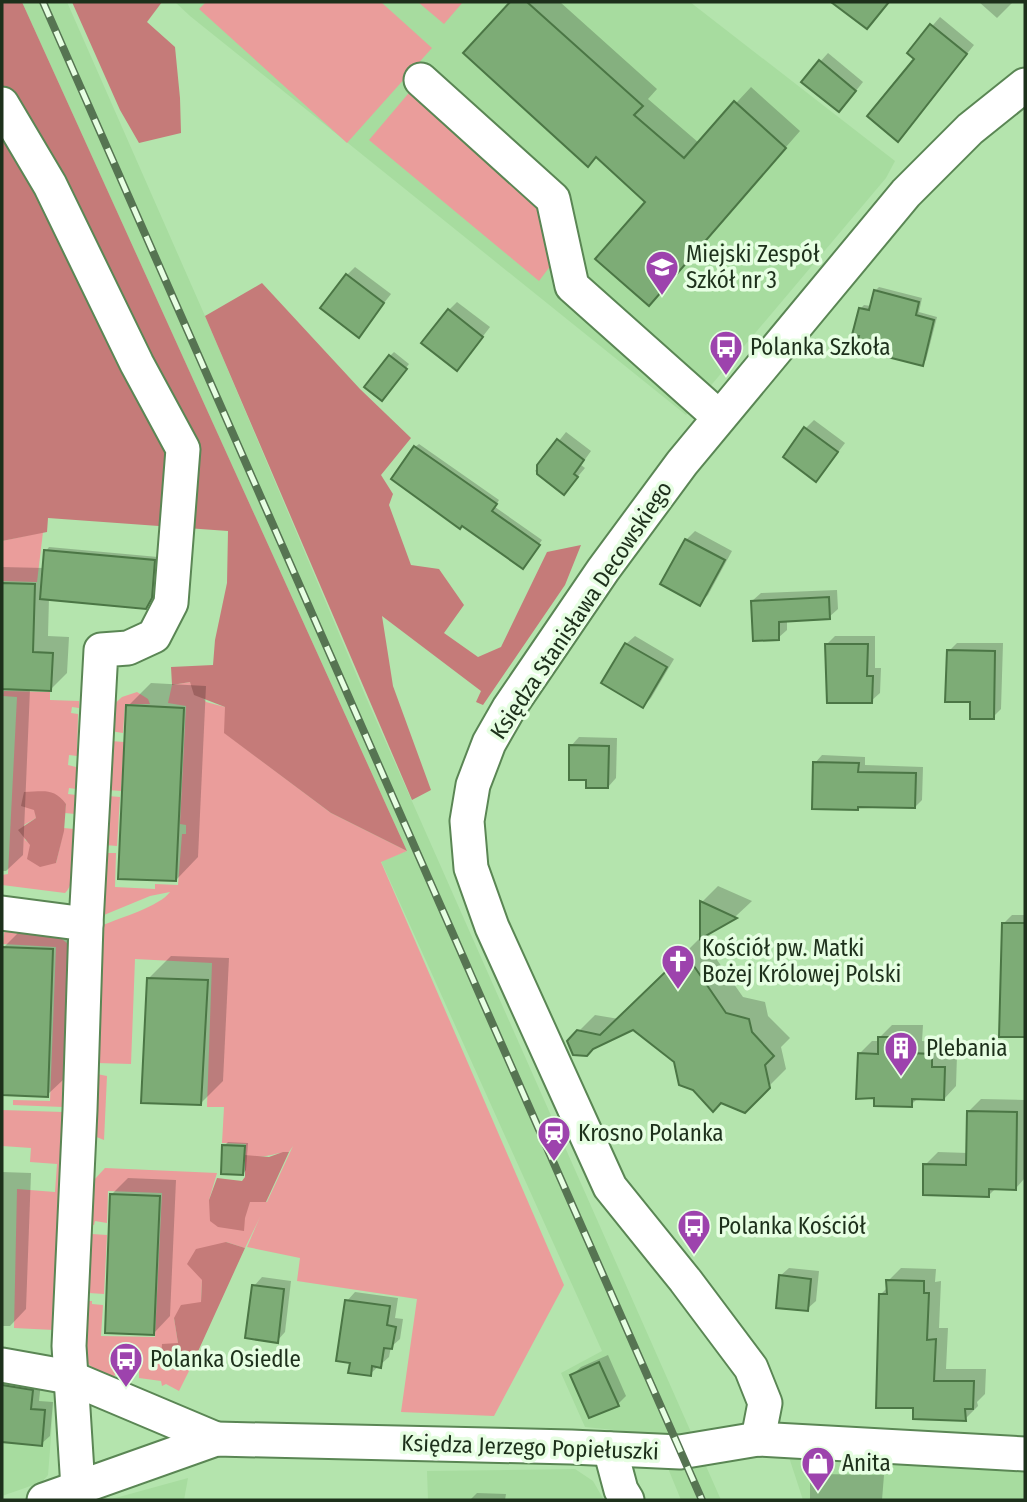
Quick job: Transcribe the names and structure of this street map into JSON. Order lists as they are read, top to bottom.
{
  "streets": {
    "street": ["Księdza Stanisława Decowskiego", "Księdza Jerzego Popiełuszki"]
  },
  "crossings": [
    ["Księdza Stanisława Decowskiego", "Księdza Jerzego Popiełuszki"]
  ],
  "places": {
    "school or university": ["Miejski Zespół Szkół nr 3"],
    "bus stop": ["Polanka Szkoła", "Polanka Kościół", "Polanka Osiedle"],
    "church": ["Kościół pw. Matki Bożej Królowej Polski"],
    "building": ["Plebania"],
    "station": ["Krosno Polanka"],
    "shop": ["Anita"]
  }
}
